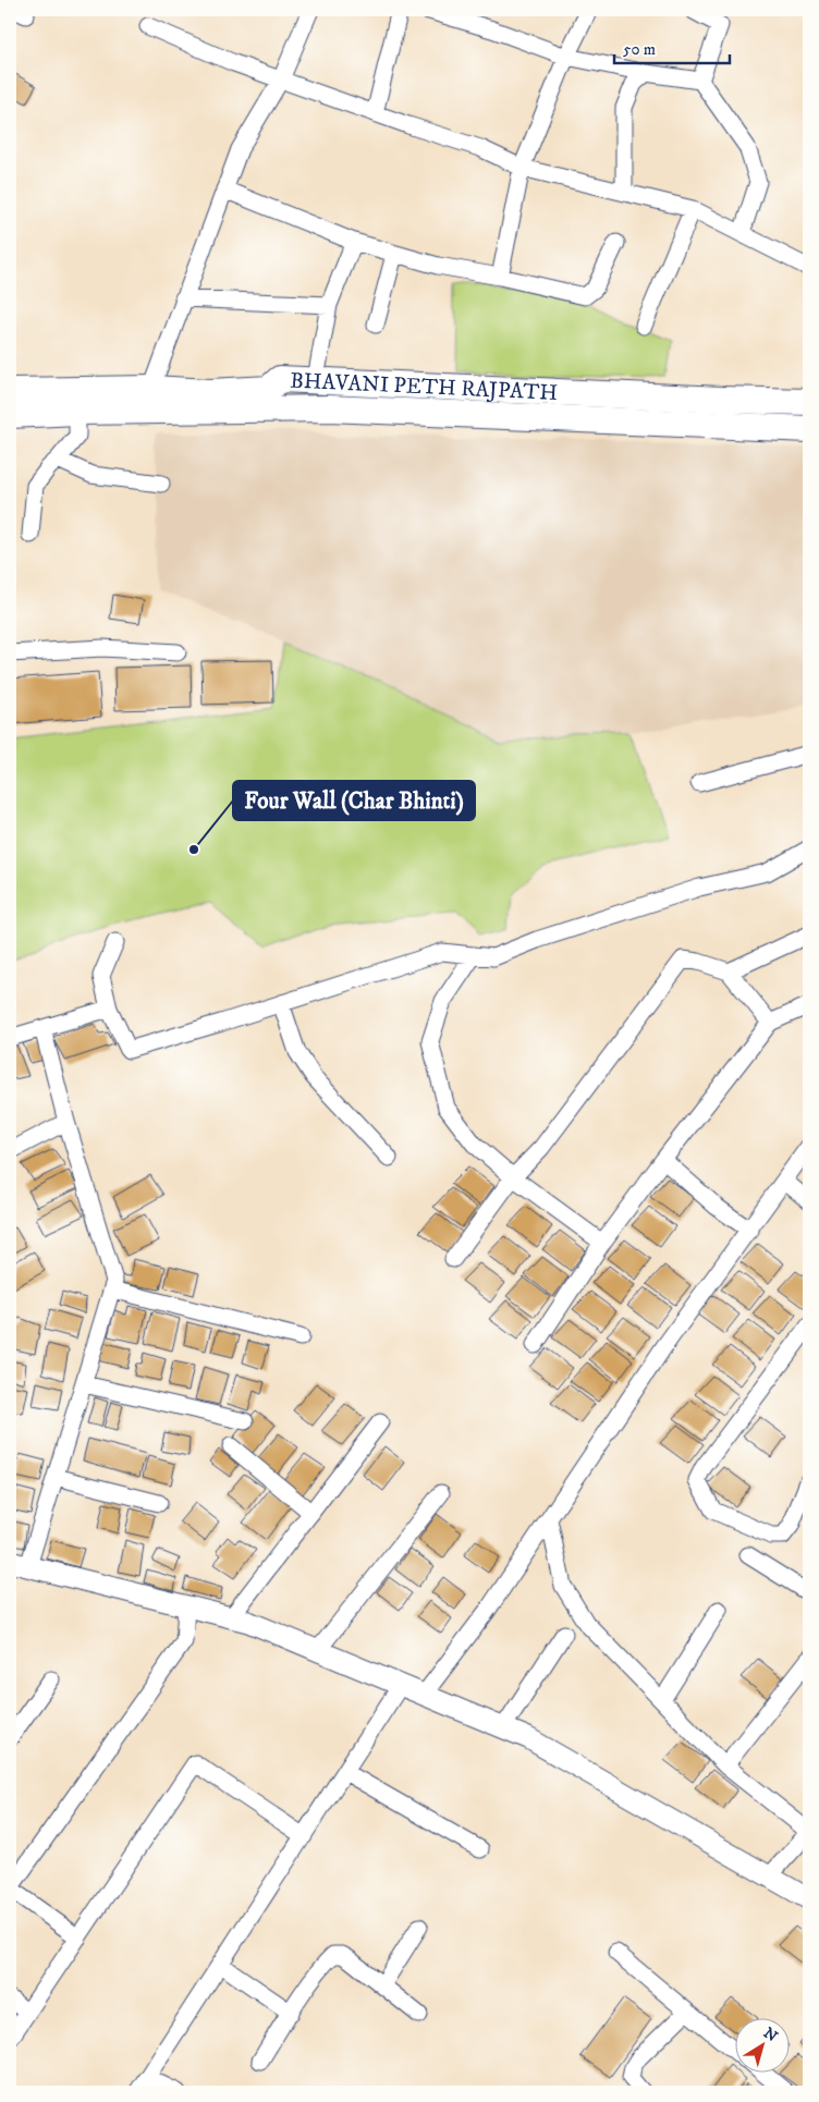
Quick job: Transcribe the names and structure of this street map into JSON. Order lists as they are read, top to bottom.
{
  "streets": {
    "main road": ["BHAVANI PETH RAJPATH"]
  },
  "places": ["Four Wall (Char Bhinti)"],
  "scale_bar": "50 m",
  "north": "top right"
}
